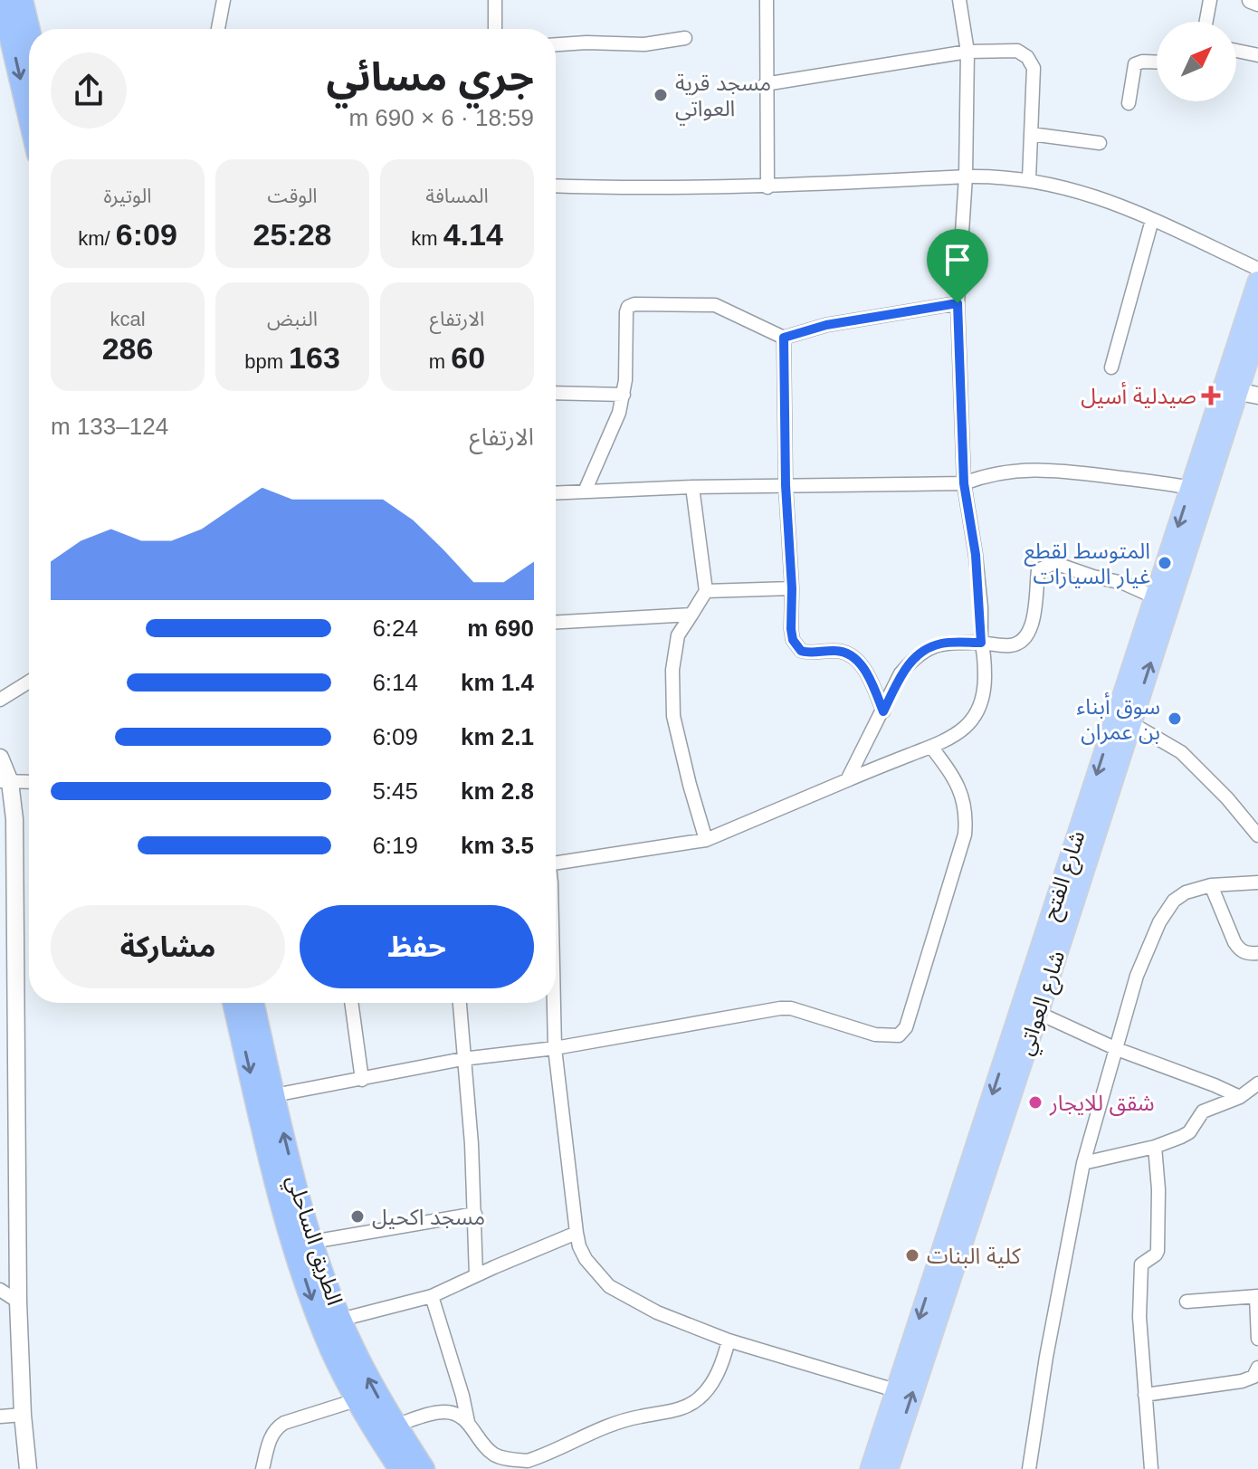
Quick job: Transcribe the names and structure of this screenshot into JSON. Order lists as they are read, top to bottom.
{
  "streets": {
    "highway": ["الطريق الساحلي"],
    "main road": ["شارع الفتح", "شارع العواتي"]
  },
  "crossings": [
    ["شارع الفتح", "شارع العواتي"]
  ],
  "one_way": ["شارع الفتح", "شارع العواتي"],
  "places": {
    "other": [
      "مسجد قرية العواتي",
      "المتوسط لقطع غيار السيارات",
      "سوق أبناء بن عمران",
      "شقق للايجار",
      "مسجد اكحيل",
      "كلية البنات"
    ],
    "health": ["صيدلية أسيل"]
  },
  "north": "top right",
  "page": {
    "heading": ["جري مسائي", "18:59 · 6 × 690 m"],
    "stats": [
      ["المسافة", "4.14 km"],
      ["الوقت", "25:28"],
      ["الوتيرة", "6:09 /km"],
      ["الارتفاع", "60 m"],
      ["النبض", "163 bpm"],
      ["kcal", "286"]
    ],
    "chart": ["الارتفاع", "124–133 m"],
    "list": [
      {
        "name": "690 m",
        "note": "6:24"
      },
      {
        "name": "1.4 km",
        "note": "6:14"
      },
      {
        "name": "2.1 km",
        "note": "6:09"
      },
      {
        "name": "2.8 km",
        "note": "5:45"
      },
      {
        "name": "3.5 km",
        "note": "6:19"
      }
    ],
    "buttons": ["حفظ", "مشاركة"]
  }
}
